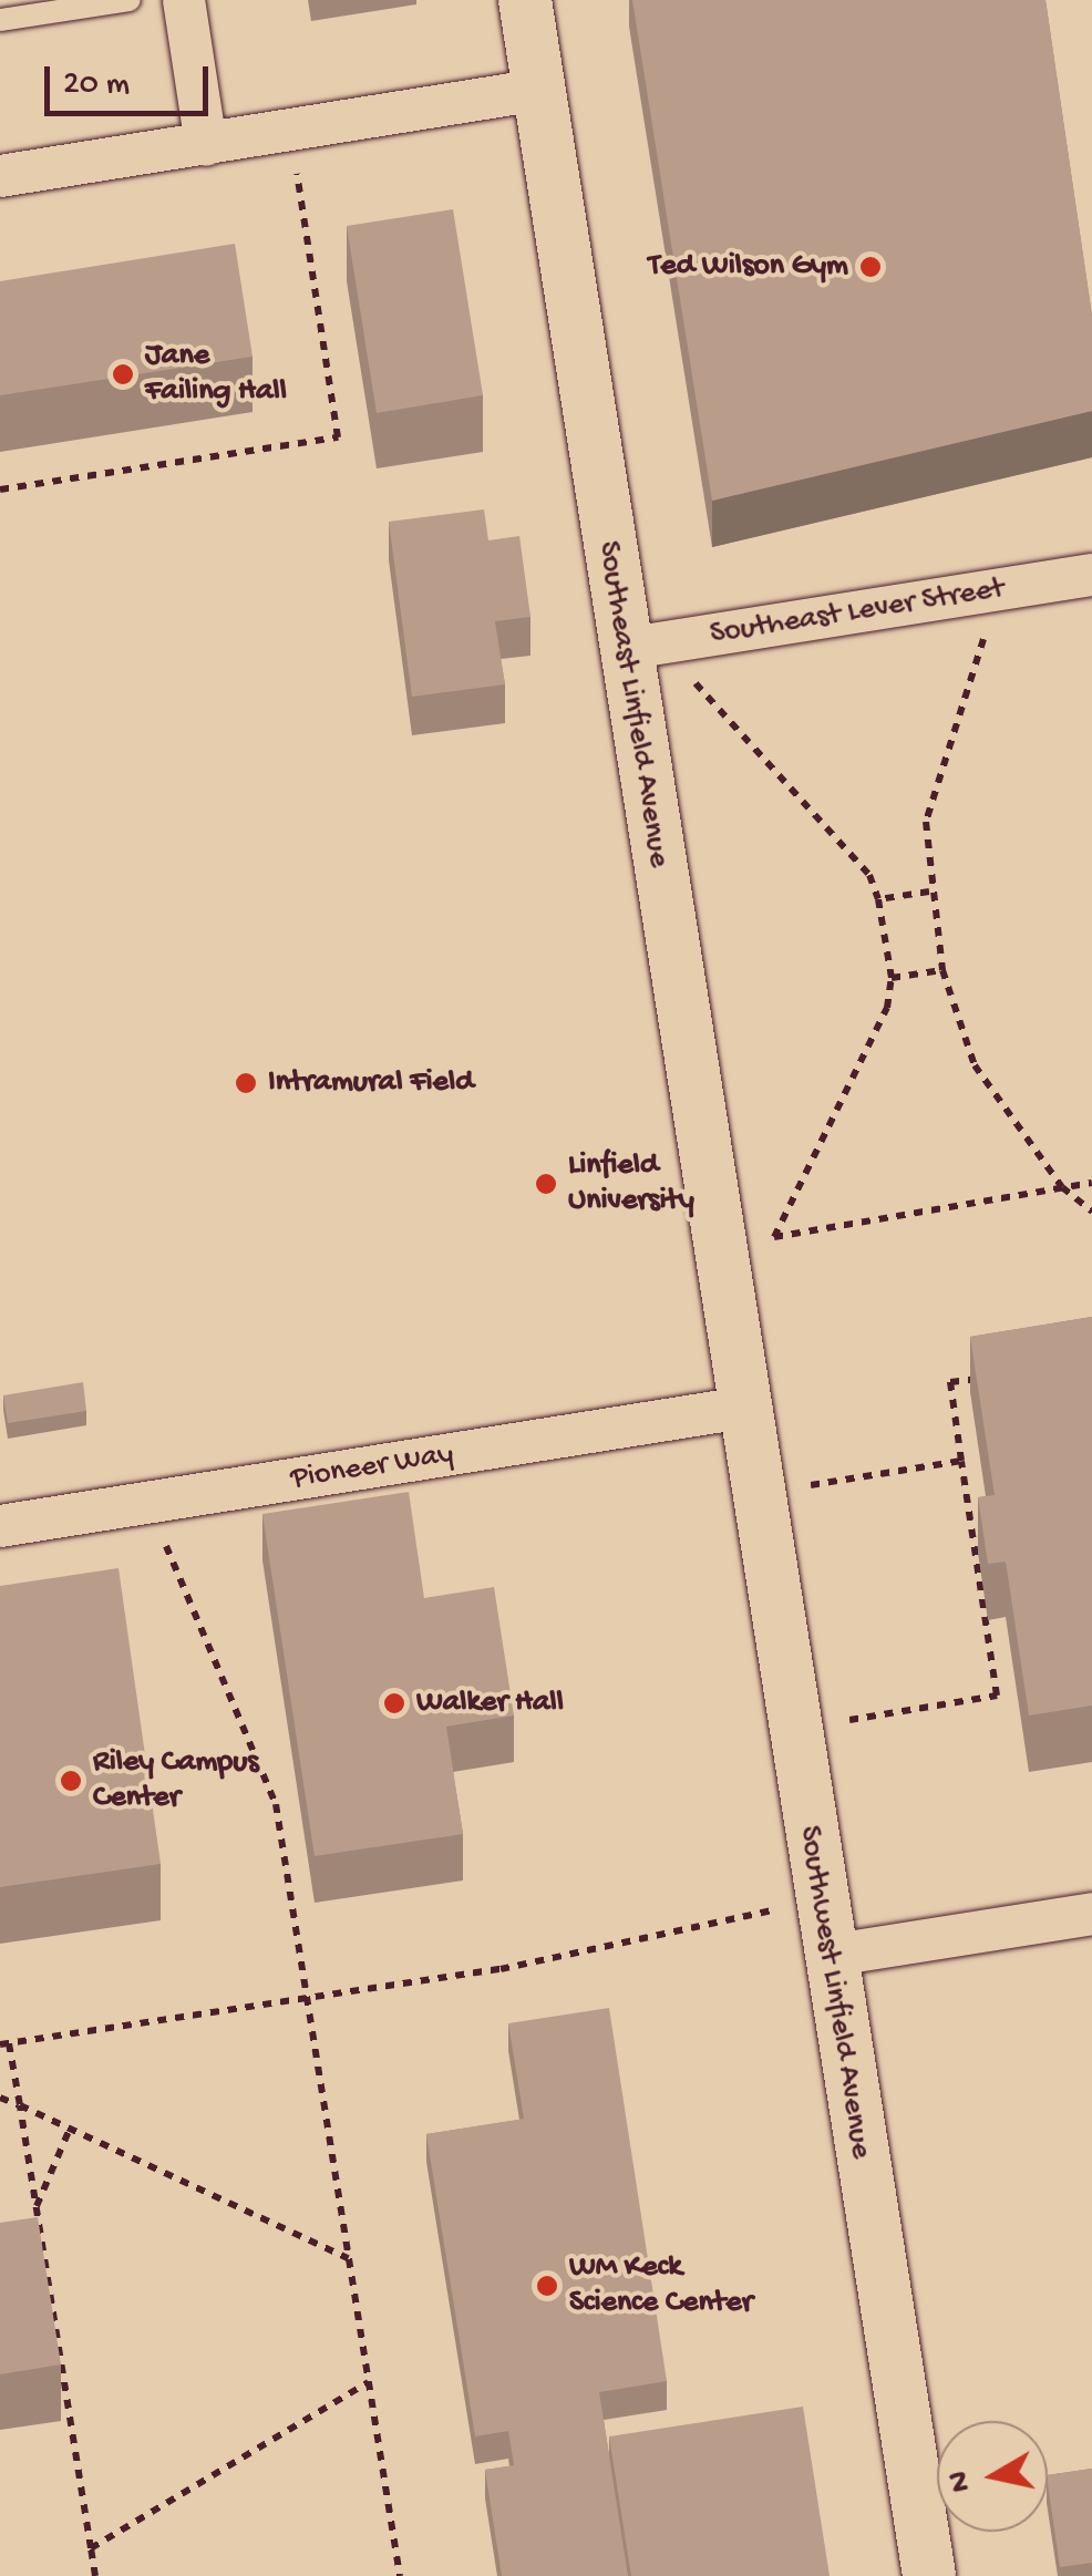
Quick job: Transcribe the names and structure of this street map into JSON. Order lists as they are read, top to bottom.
{
  "streets": {
    "street": [
      "Southeast Lever Street",
      "Southeast Linfield Avenue",
      "Pioneer Way",
      "Southwest Linfield Avenue"
    ]
  },
  "crossings": [
    ["Southeast Lever Street", "Southeast Linfield Avenue"],
    ["Southeast Linfield Avenue", "Pioneer Way"],
    ["Southeast Linfield Avenue", "Southwest Linfield Avenue"],
    ["Pioneer Way", "Southwest Linfield Avenue"]
  ],
  "places": [
    "Ted Wilson Gym",
    "Jane Failing Hall",
    "Intramural Field",
    "Linfield University",
    "Walker Hall",
    "Riley Campus Center",
    "WM Keck Science Center"
  ],
  "scale_bar": "20 m",
  "north": "left"
}
